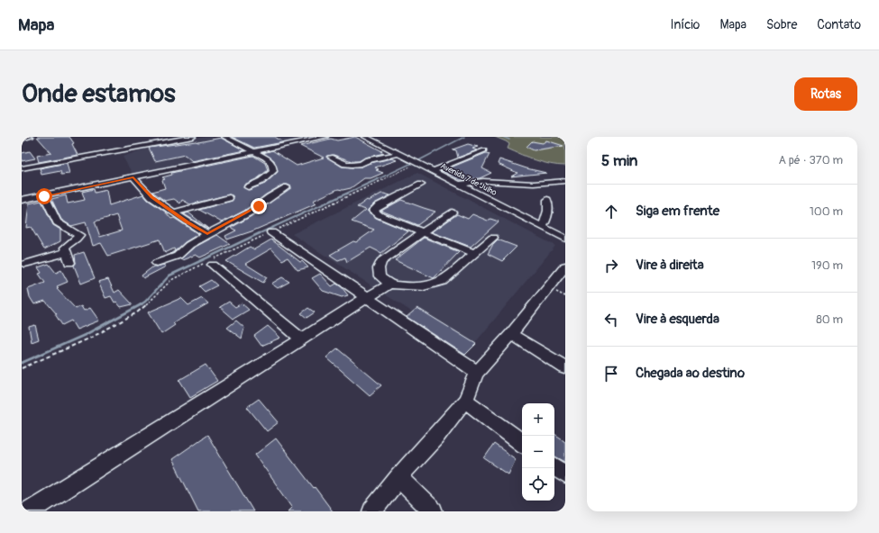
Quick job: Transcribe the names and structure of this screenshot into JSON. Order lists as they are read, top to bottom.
{
  "streets": {
    "street": ["Avenida 7 de Julho"]
  },
  "page": {
    "header": "Mapa",
    "nav": [
      "Início",
      "Mapa",
      "Sobre",
      "Contato"
    ],
    "buttons": "Rotas",
    "title": "Onde estamos",
    "heading": ["5 min", "A pé · 370 m"],
    "list": [
      ["Siga em frente", "100 m"],
      ["Vire à direita", "190 m"],
      ["Vire à esquerda", "80 m"],
      "Chegada ao destino"
    ],
    "map_buttons": ["+", "−"]
  }
}
